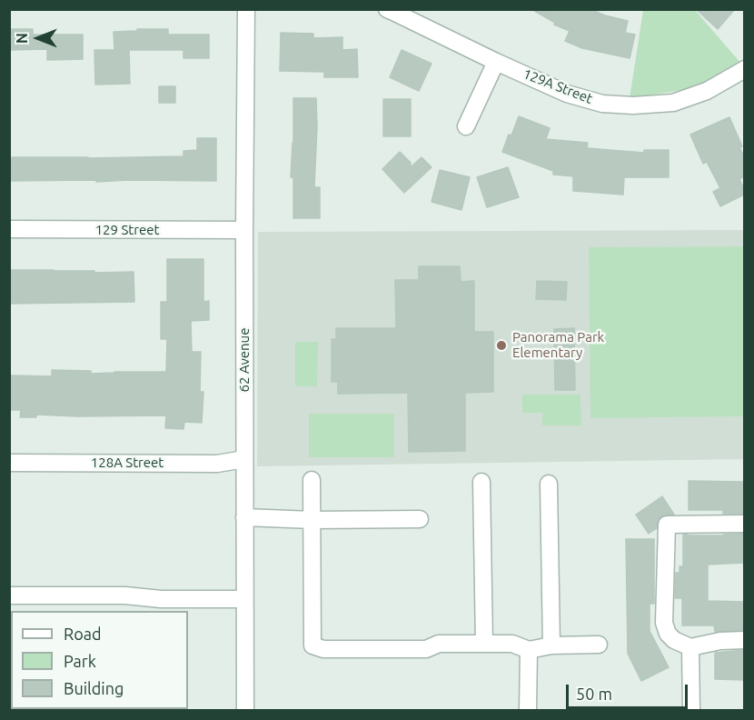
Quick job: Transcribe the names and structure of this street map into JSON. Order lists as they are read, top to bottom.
{
  "streets": {
    "street": [
      "129A Street",
      "129 Street",
      "62 Avenue",
      "128A Street"
    ]
  },
  "crossings": [
    ["129 Street", "62 Avenue"],
    ["62 Avenue", "128A Street"]
  ],
  "places": ["Panorama Park Elementary"],
  "legend": ["Road", "Park", "Building"],
  "scale_bar": "50 m",
  "north": "left"
}
